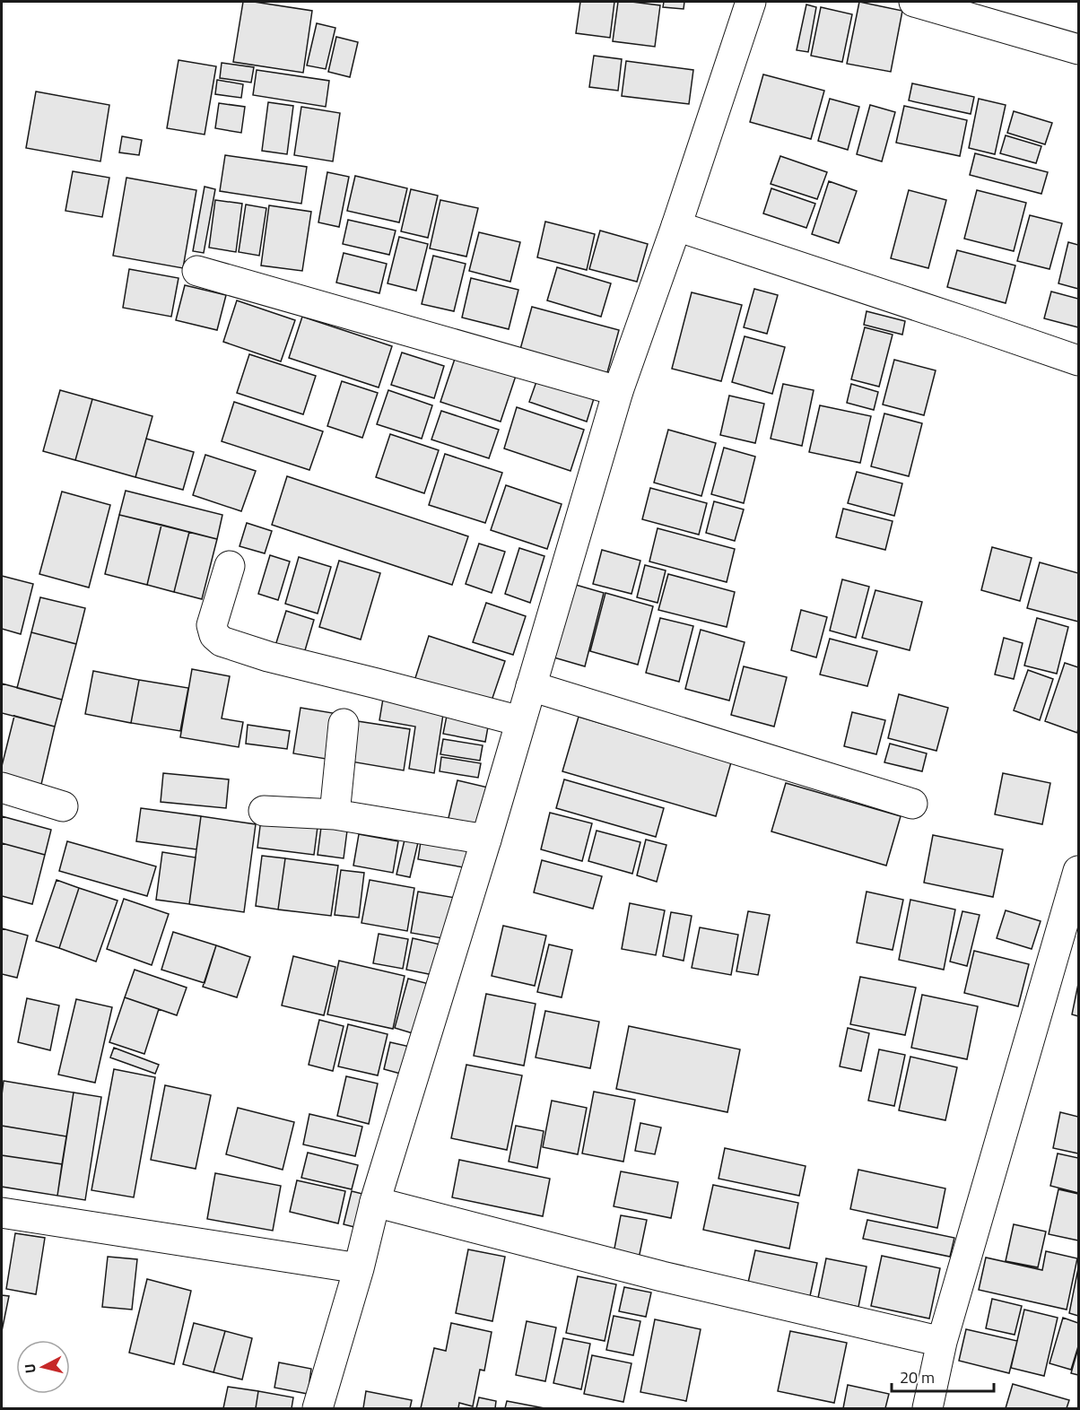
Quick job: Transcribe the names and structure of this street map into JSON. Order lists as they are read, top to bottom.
{
  "scale_bar": "20 m",
  "north": "left"
}
